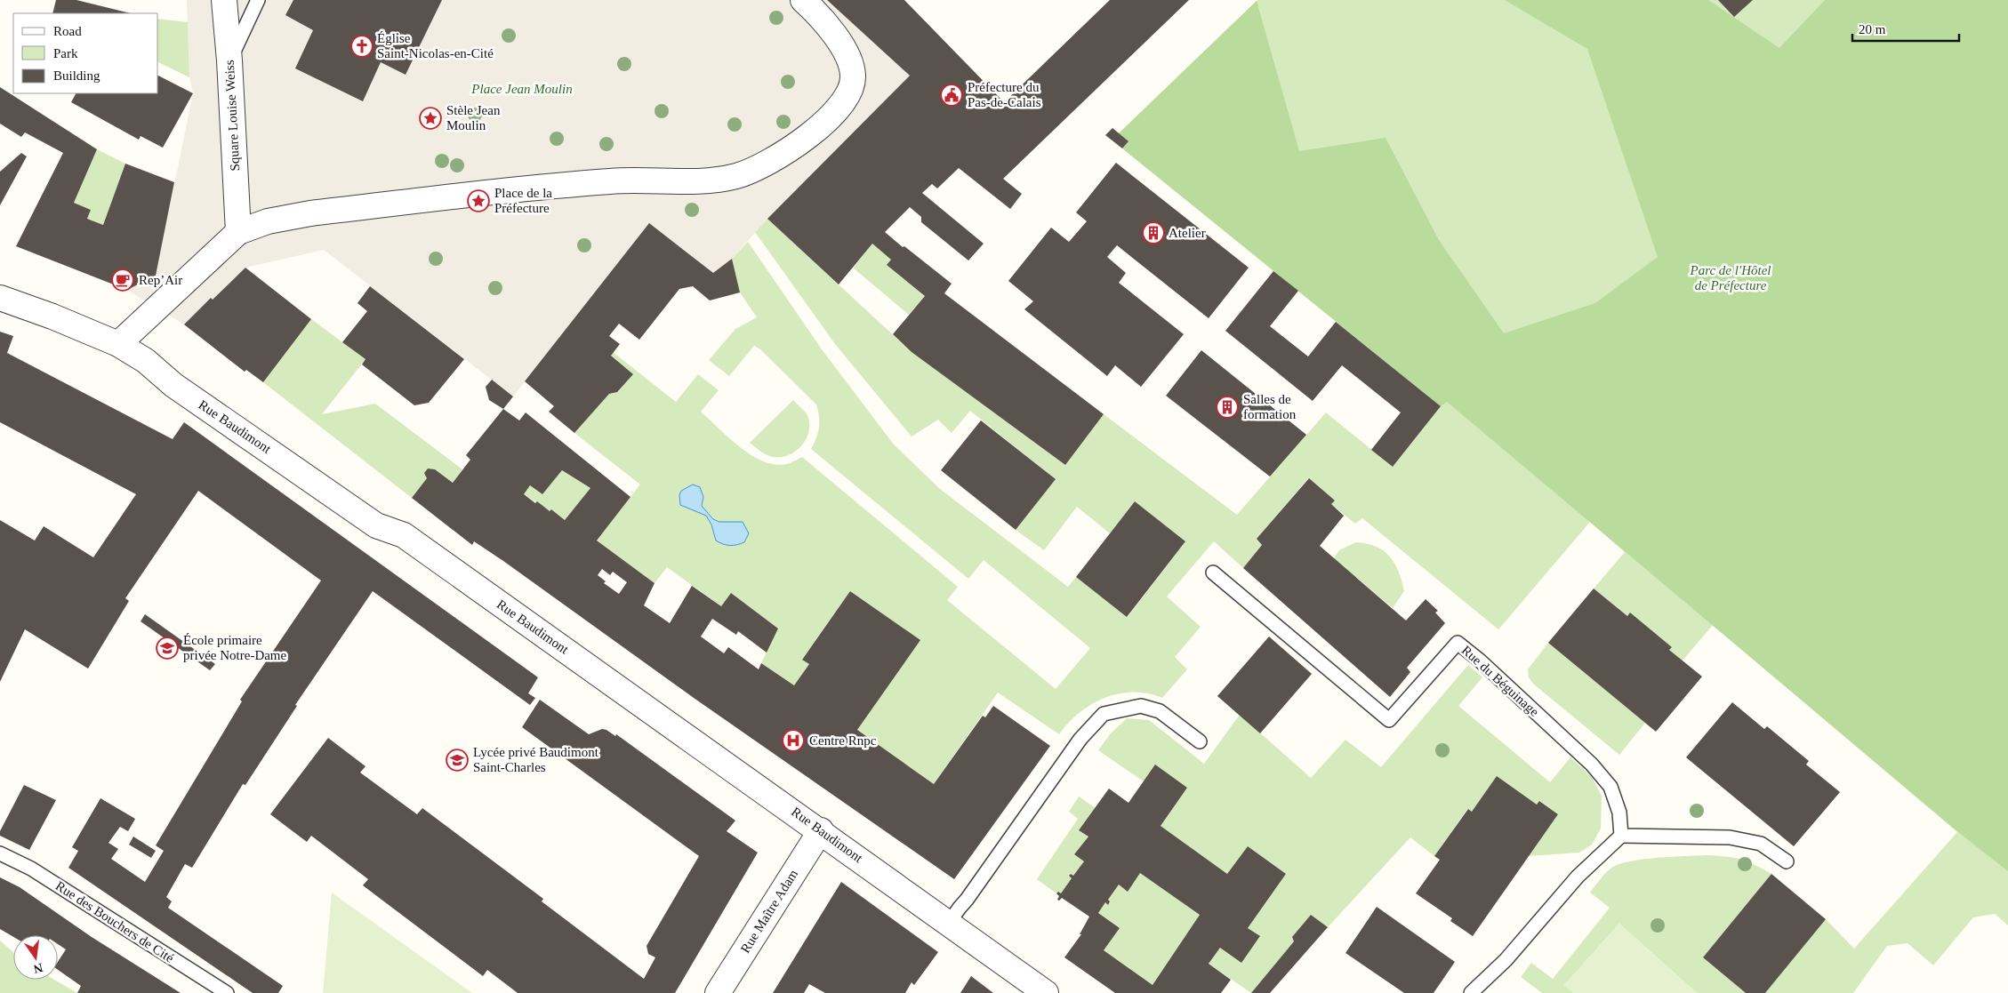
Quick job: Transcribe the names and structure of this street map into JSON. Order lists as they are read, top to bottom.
{
  "streets": {
    "street": ["Square Louise Weiss", "Rue Baudimont", "Rue Maître Adam"],
    "lane": ["Rue du Béguinage", "Rue des Bouchers de Cité"]
  },
  "crossings": [
    ["Rue Baudimont", "Rue Maître Adam"]
  ],
  "parks": ["Place Jean Moulin", "Parc de l'Hôtel de Préfecture"],
  "places": {
    "church": ["Église Saint-Nicolas-en-Cité"],
    "public building": ["Préfecture du Pas-de-Calais"],
    "place": ["Stèle Jean Moulin", "Place de la Préfecture"],
    "building": ["Atelier", "Salles de formation"],
    "cafe": ["Rep’Air"],
    "school or university": ["École primaire privée Notre-Dame", "Lycée privé Baudimont Saint-Charles"],
    "hospital": ["Centre Rnpc"]
  },
  "legend": ["Road", "Park", "Building"],
  "scale_bar": "20 m",
  "north": "bottom"
}
